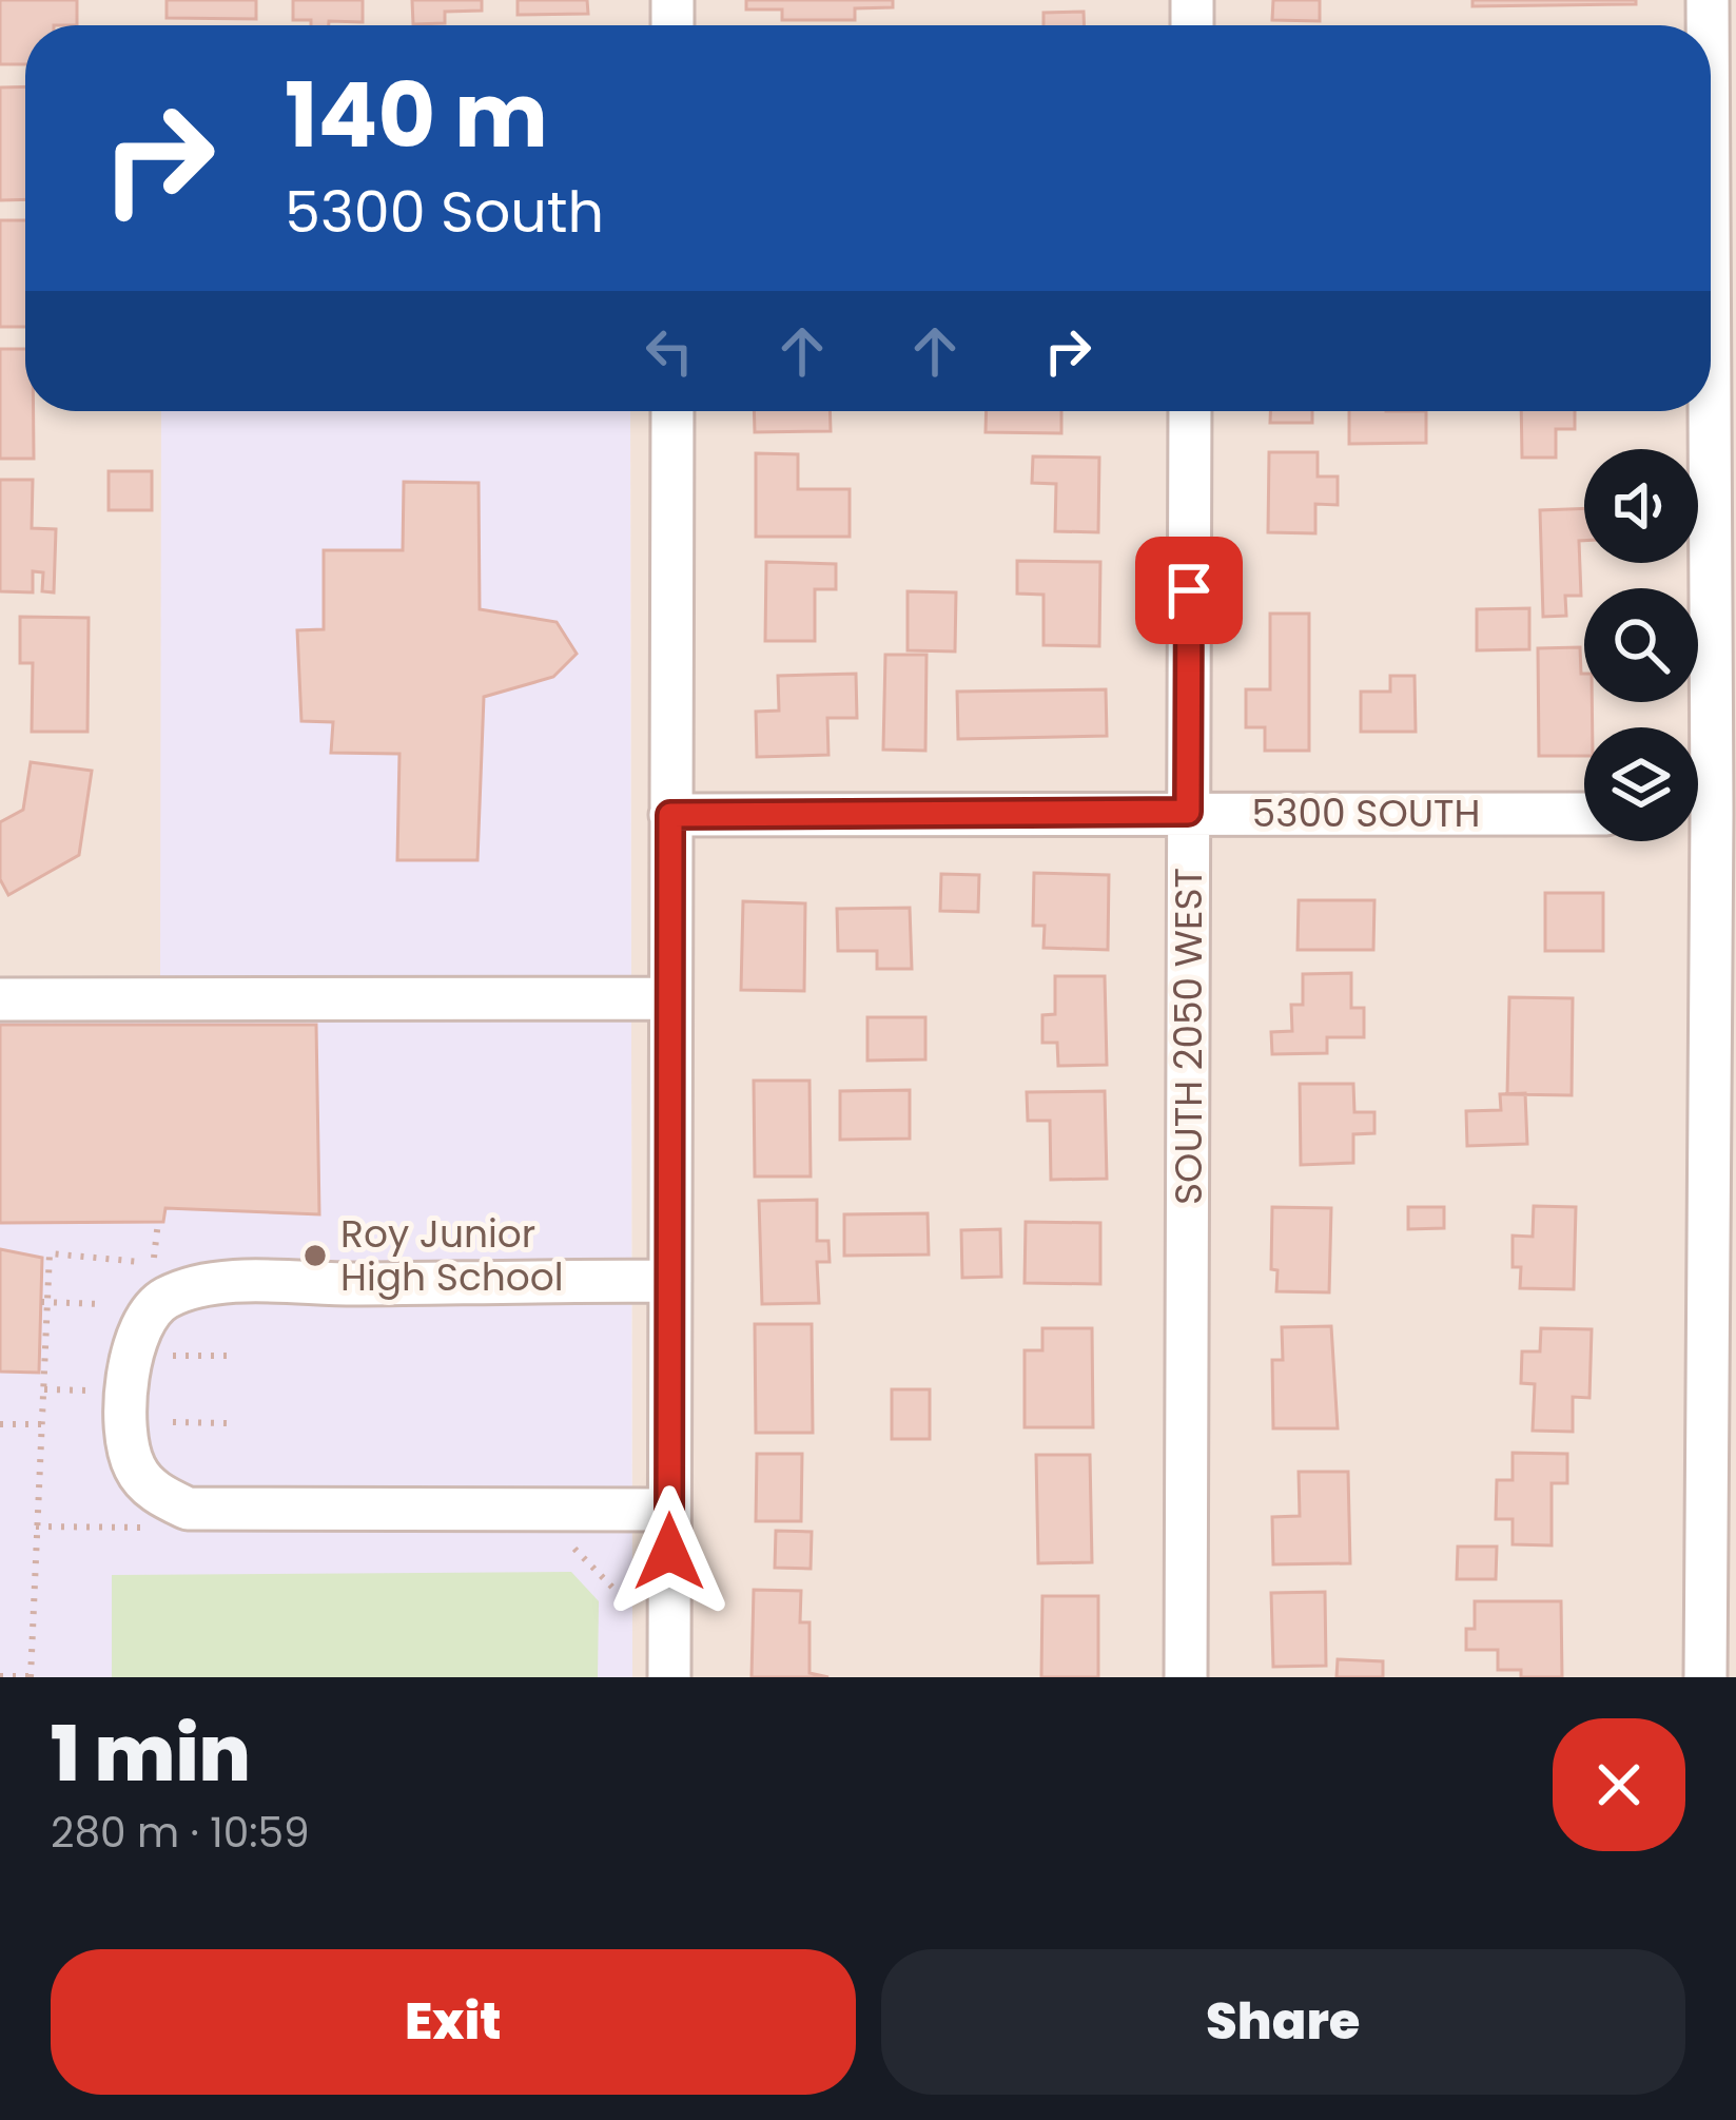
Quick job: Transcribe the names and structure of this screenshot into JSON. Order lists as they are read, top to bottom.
{
  "streets": {
    "street": ["5300 SOUTH", "SOUTH 2050 WEST"]
  },
  "crossings": [
    ["5300 SOUTH", "SOUTH 2050 WEST"]
  ],
  "places": ["Roy Junior High School"],
  "page": {
    "turn": ["140 m", "5300 South"],
    "heading": ["1 min", "280 m · 10:59"],
    "buttons": ["Exit", "Share"]
  }
}
